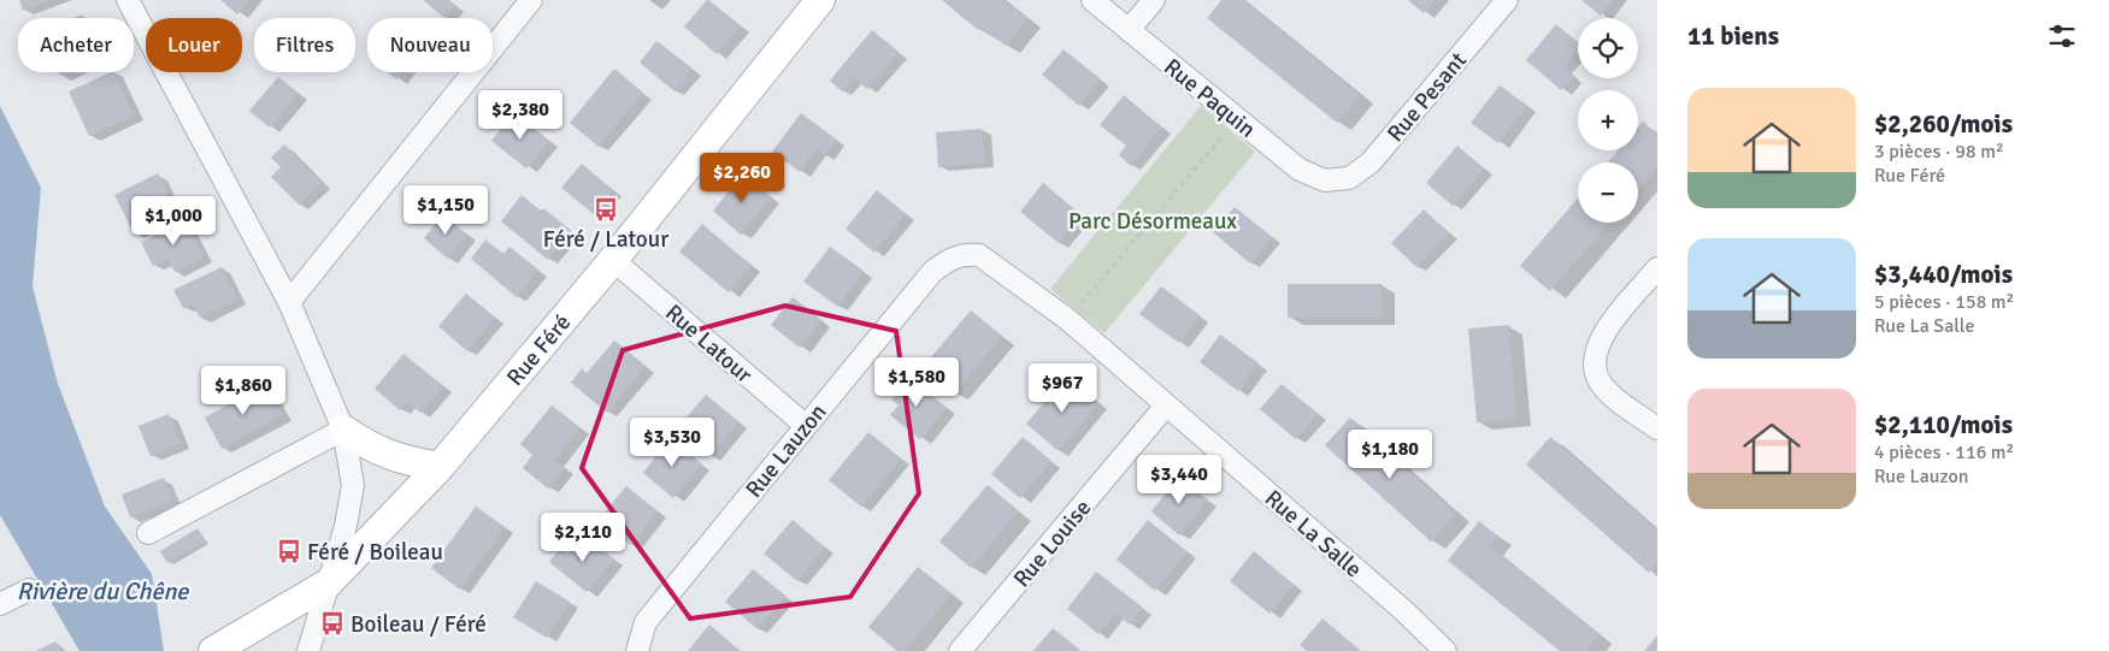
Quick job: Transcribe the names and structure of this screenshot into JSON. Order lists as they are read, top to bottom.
{
  "streets": {
    "street": [
      "Rue Pesant",
      "Rue Paquin",
      "Rue Latour",
      "Rue Féré",
      "Rue Lauzon",
      "Rue La Salle",
      "Rue Louise"
    ]
  },
  "crossings": [
    ["Rue Pesant", "Rue Paquin"],
    ["Rue Latour", "Rue Féré"],
    ["Rue Latour", "Rue Lauzon"],
    ["Rue Lauzon", "Rue La Salle"],
    ["Rue La Salle", "Rue Louise"]
  ],
  "water": ["Rivière du Chêne"],
  "parks": ["Parc Désormeaux"],
  "places": {
    "bus stop": ["Féré / Latour", "Féré / Boileau", "Boileau / Féré"]
  },
  "page": {
    "heading": "11 biens",
    "map_buttons": ["+", "−"],
    "chip": [
      "Acheter",
      "Louer",
      "Filtres",
      "Nouveau"
    ],
    "list": [
      {
        "name": "$2,260/mois",
        "note": "3 pièces · 98 m² · Rue Féré"
      },
      {
        "name": "$3,440/mois",
        "note": "5 pièces · 158 m² · Rue La Salle"
      },
      {
        "name": "$2,110/mois",
        "note": "4 pièces · 116 m² · Rue Lauzon"
      }
    ],
    "price": [
      "$2,380",
      "$2,260",
      "$1,150",
      "$1,000",
      "$1,580",
      "$967",
      "$1,860",
      "$3,530",
      "$1,180",
      "$3,440",
      "$2,110"
    ]
  }
}
